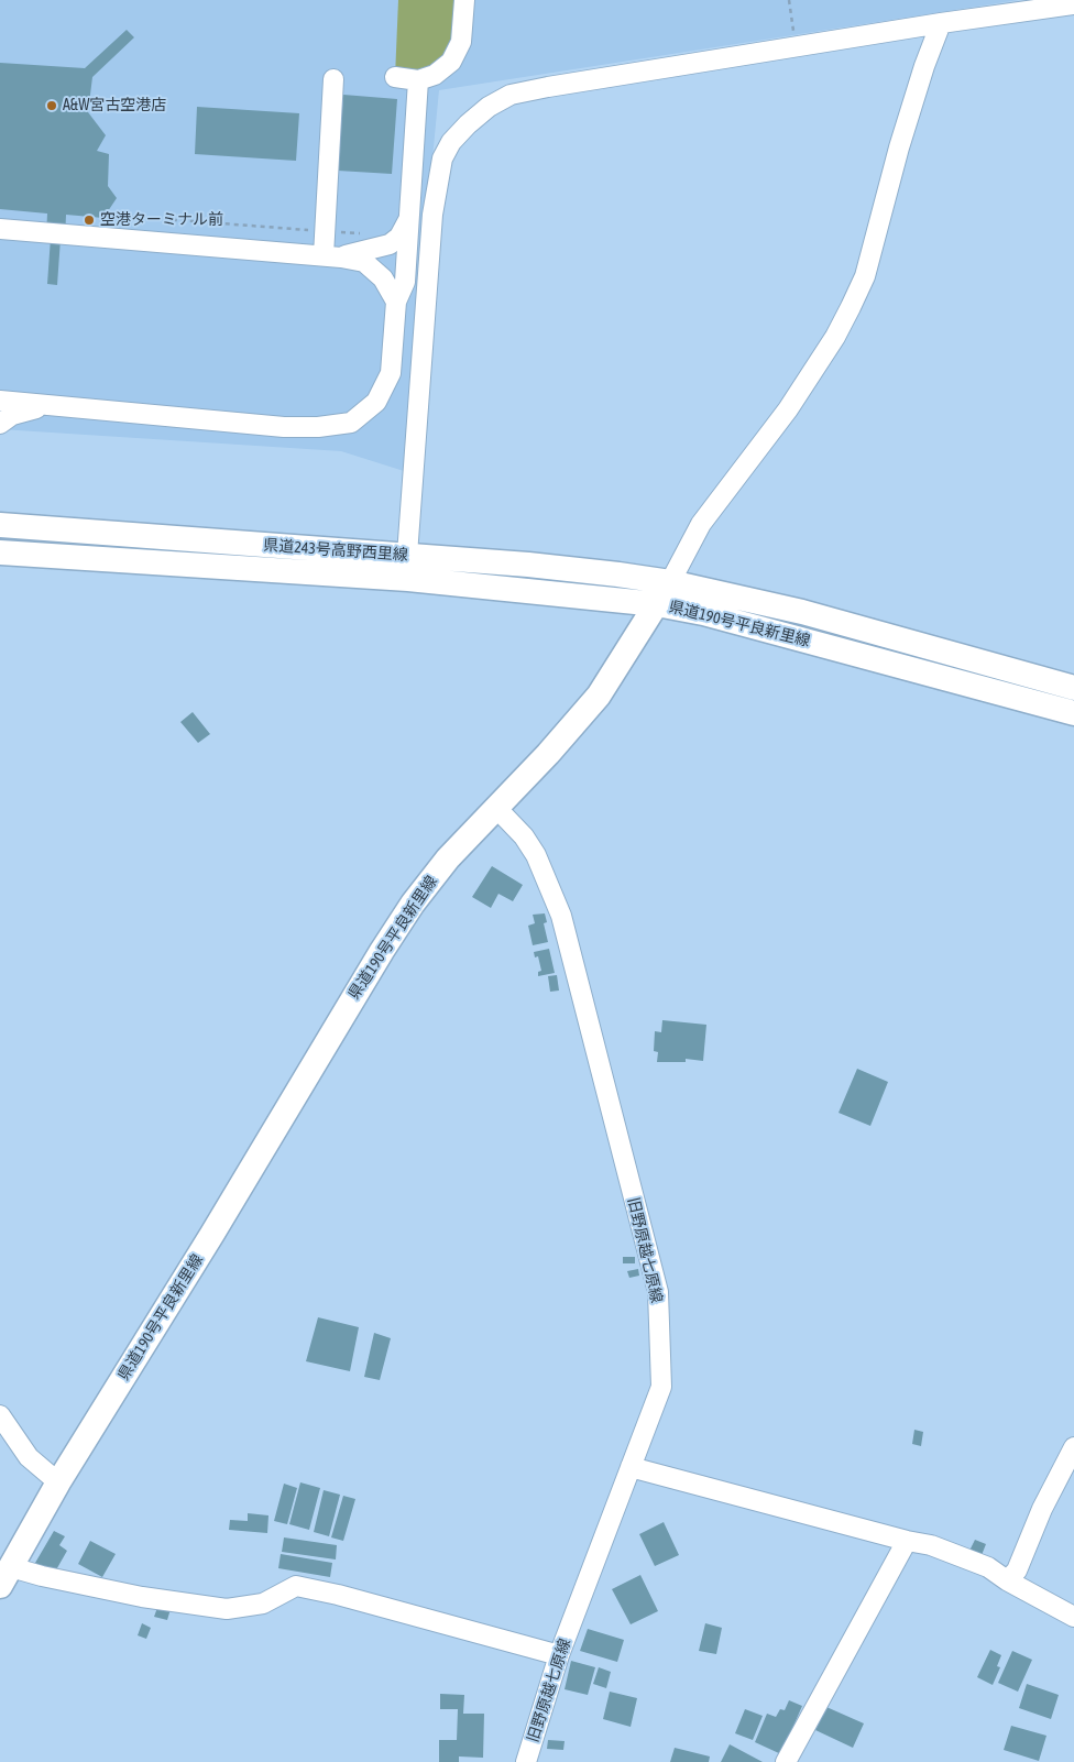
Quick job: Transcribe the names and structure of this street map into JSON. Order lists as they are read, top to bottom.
{
  "streets": {
    "main road": ["県道243号高野西里線", "県道190号平良新里線"],
    "street": ["旧野原越七原線"]
  },
  "crossings": [
    ["県道243号高野西里線", "県道190号平良新里線"],
    ["県道190号平良新里線", "旧野原越七原線"]
  ],
  "places": ["A&W宮古空港店", "空港ターミナル前"]
}
